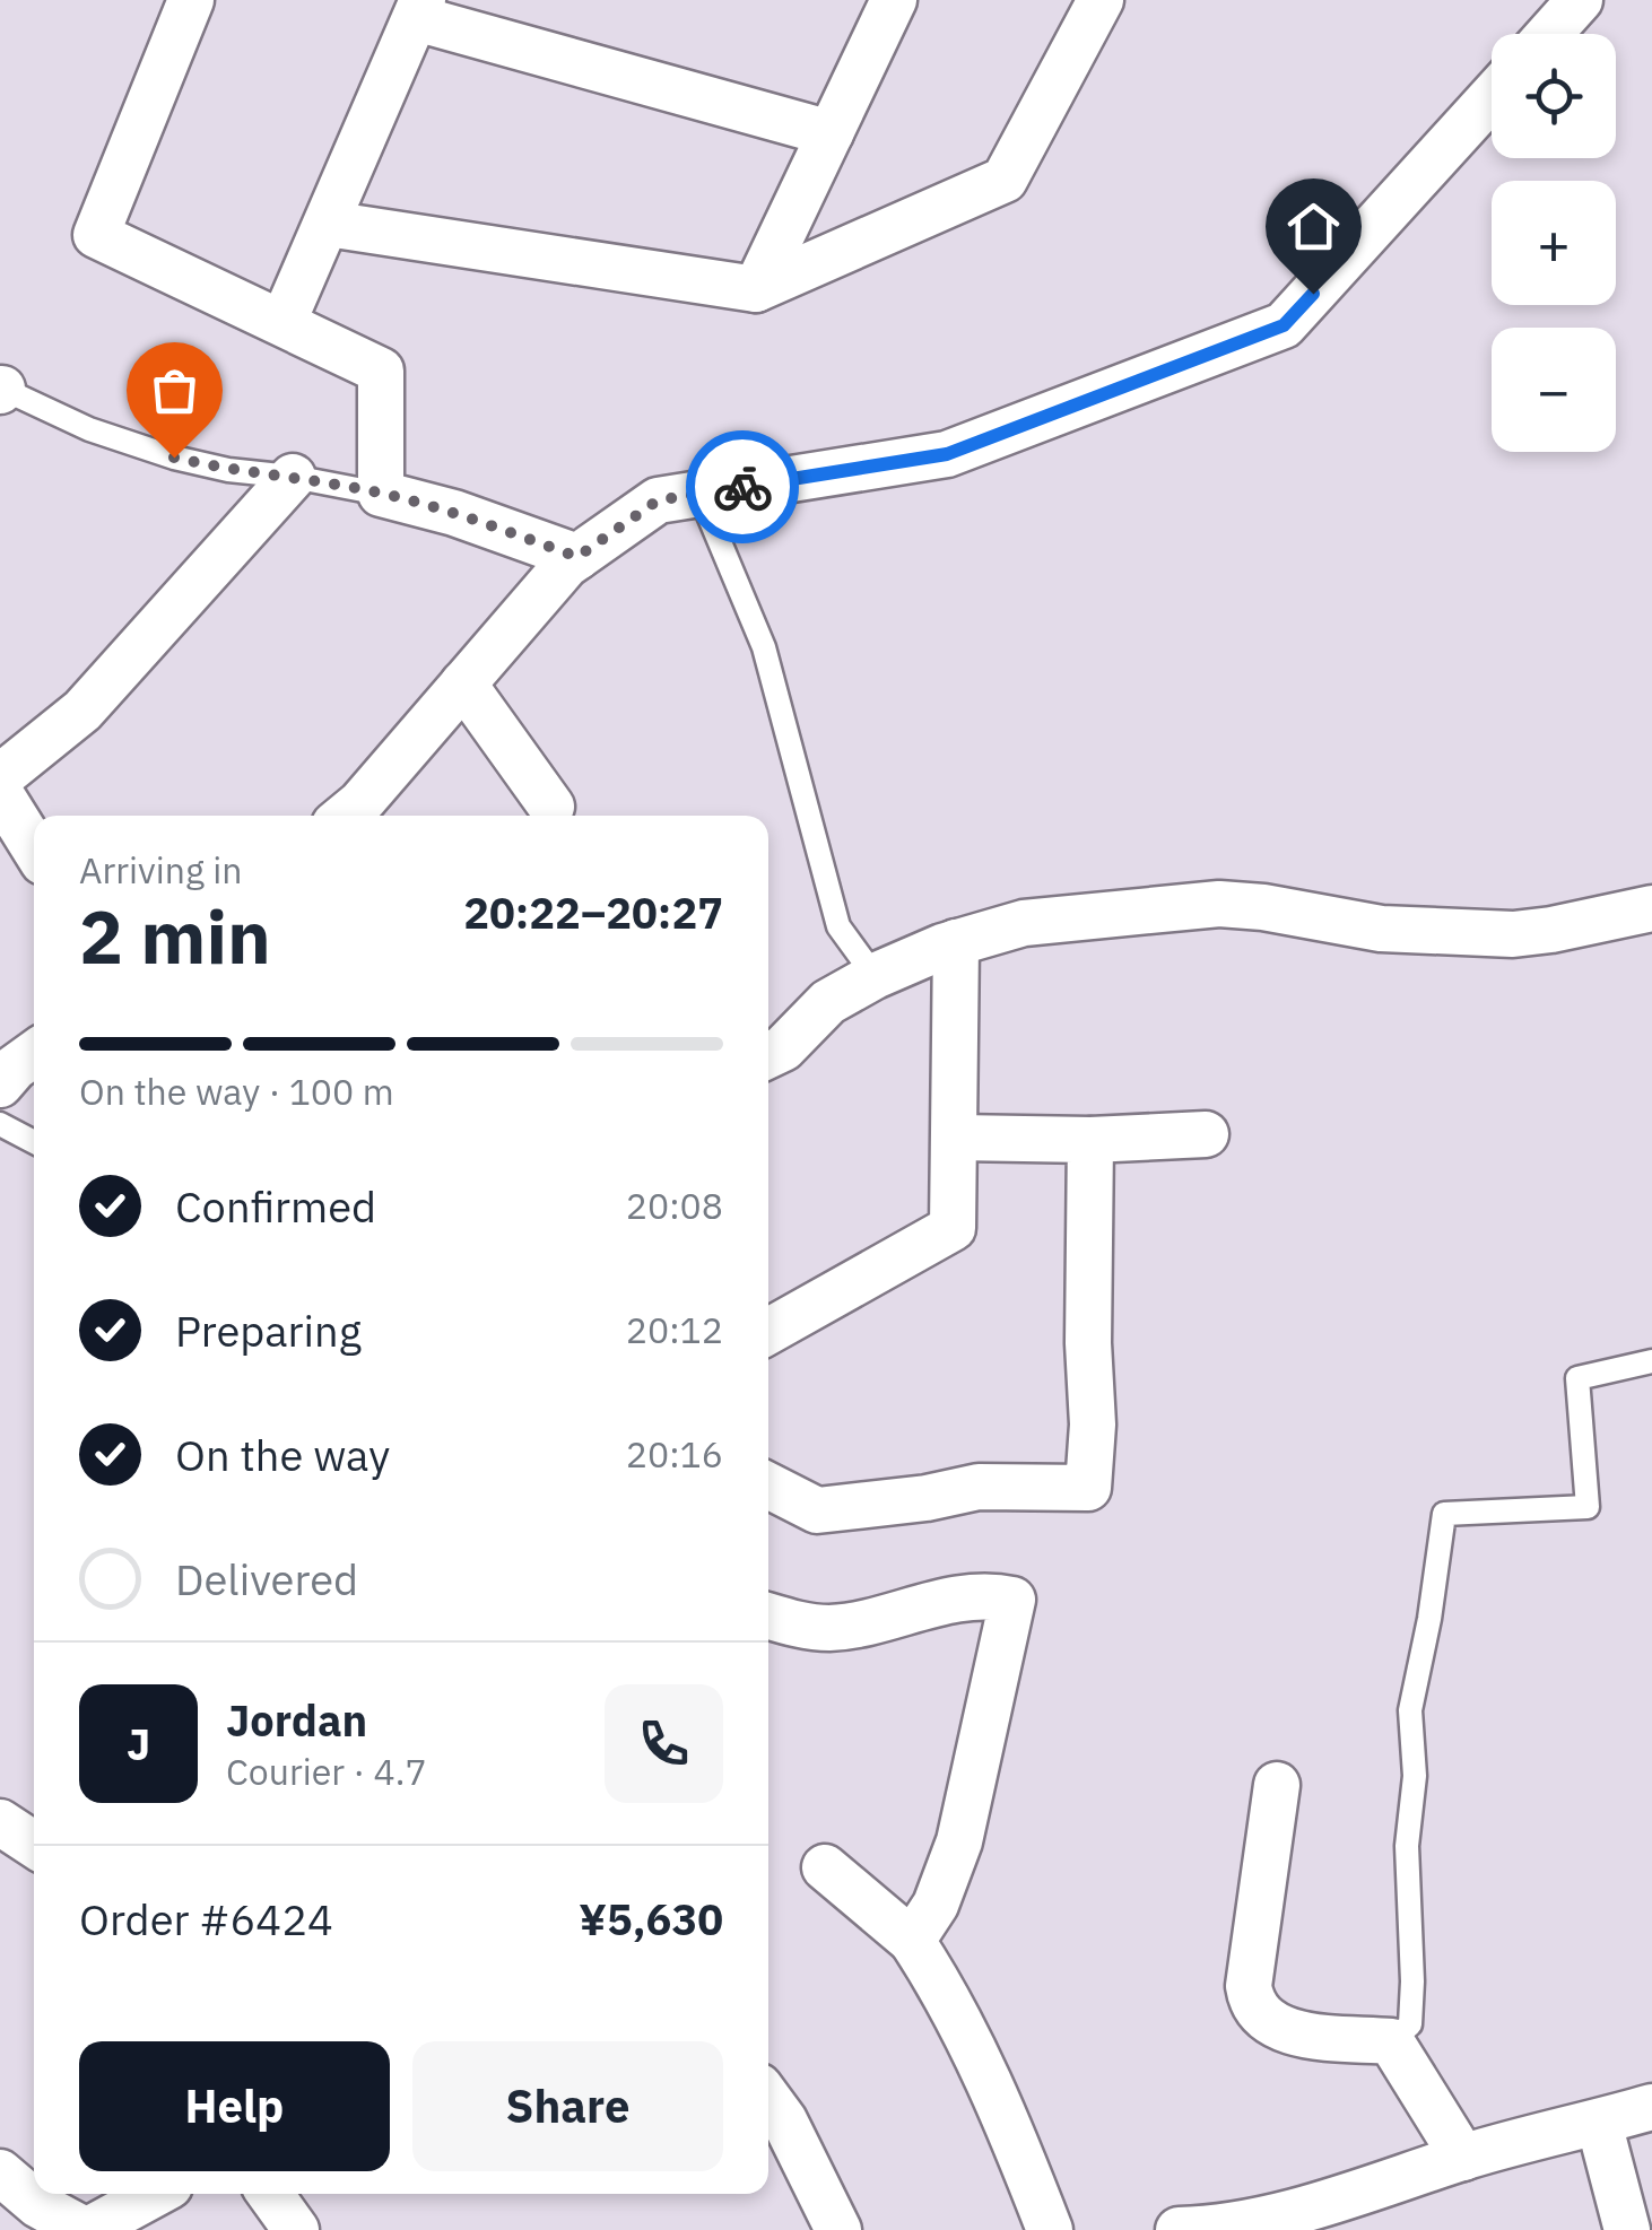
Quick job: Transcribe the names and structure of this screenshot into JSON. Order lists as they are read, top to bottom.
{
  "page": {
    "map_buttons": ["+", "−"],
    "heading": ["2 min", "Arriving in", "20:22–20:27"],
    "panel": [
      "Jordan",
      "Courier · 4.7",
      "Order #6424",
      "¥5,630"
    ],
    "bar": "On the way · 100 m",
    "list": [
      ["Confirmed", "20:08"],
      ["Preparing", "20:12"],
      ["On the way", "20:16"],
      "Delivered"
    ],
    "round": "J",
    "buttons": ["Help", "Share"]
  }
}
